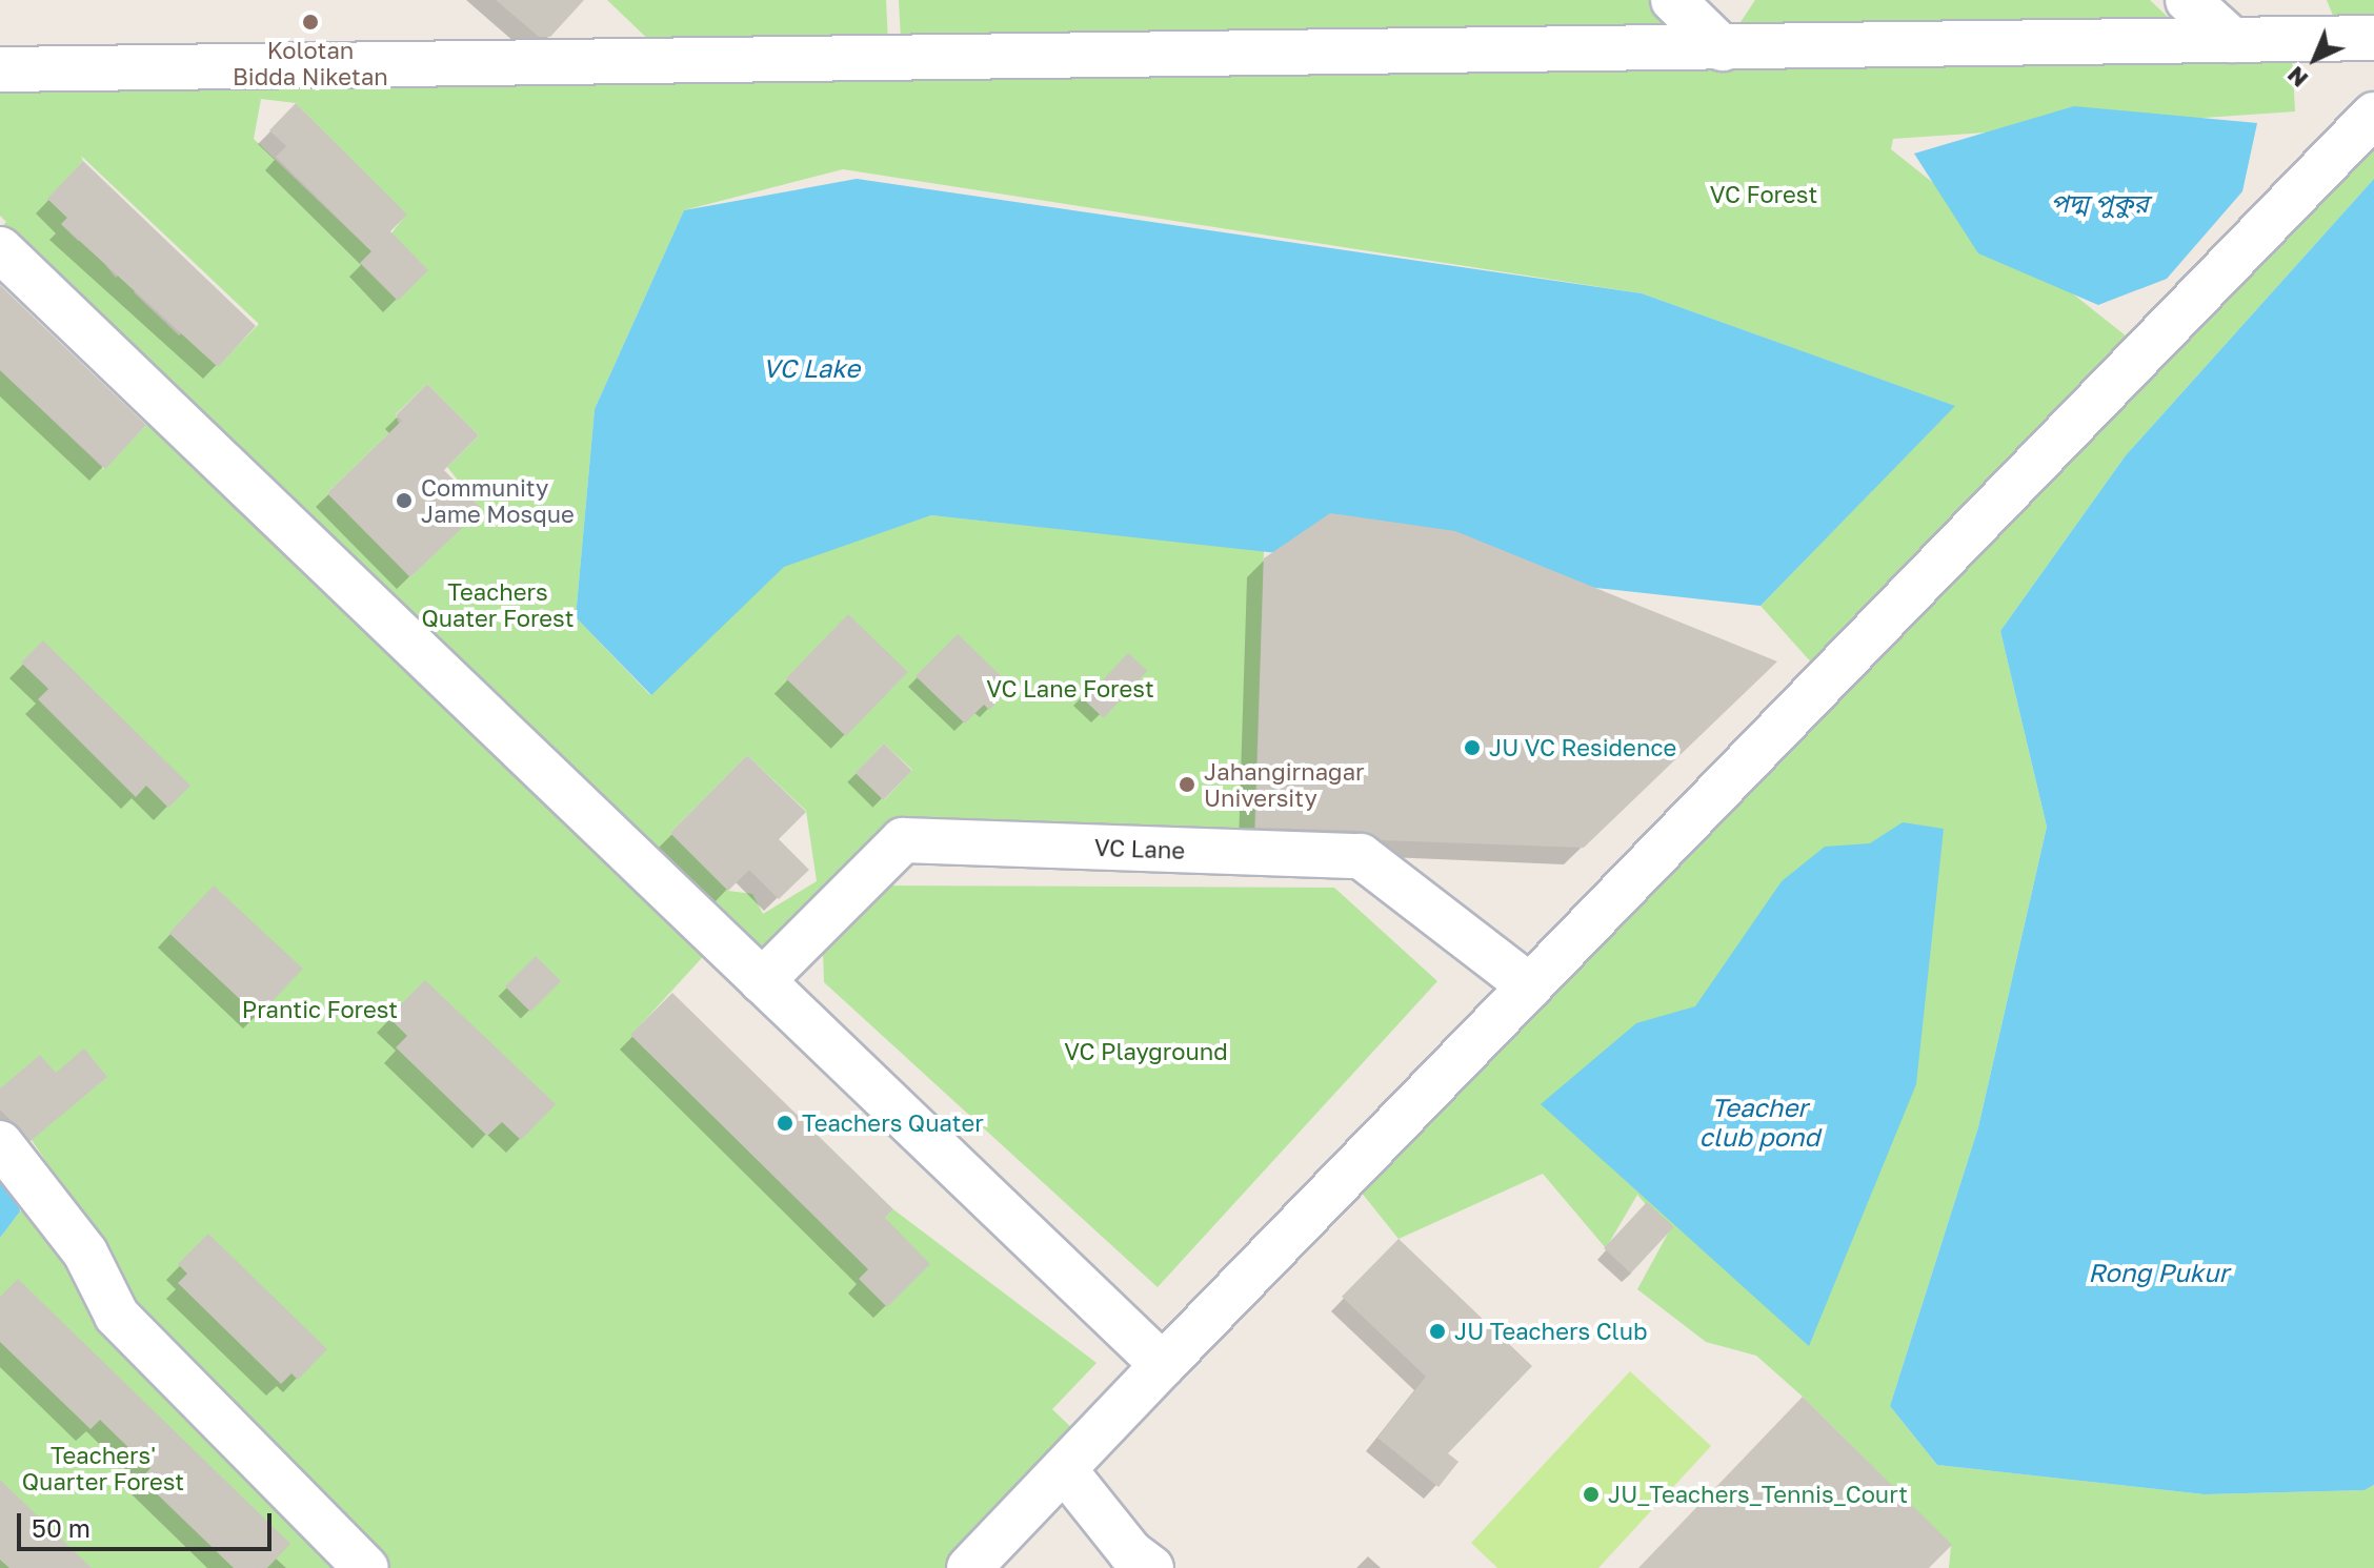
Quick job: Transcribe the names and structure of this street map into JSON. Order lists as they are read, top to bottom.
{
  "streets": {
    "street": ["VC Lane"]
  },
  "water": [
    "পদ্ম পুকুর",
    "VC Lake",
    "Teacher club pond",
    "Rong Pukur"
  ],
  "parks": [
    "VC Forest",
    "Teachers Quater Forest",
    "VC Lane Forest",
    "Prantic Forest",
    "VC Playground",
    "Teachers' Quarter Forest"
  ],
  "places": [
    "Kolotan Bidda Niketan",
    "Community Jame Mosque",
    "JU VC Residence",
    "Jahangirnagar University",
    "Teachers Quater",
    "JU Teachers Club",
    "JU_Teachers_Tennis_Court"
  ],
  "scale_bar": "50 m",
  "north": "bottom left"
}
